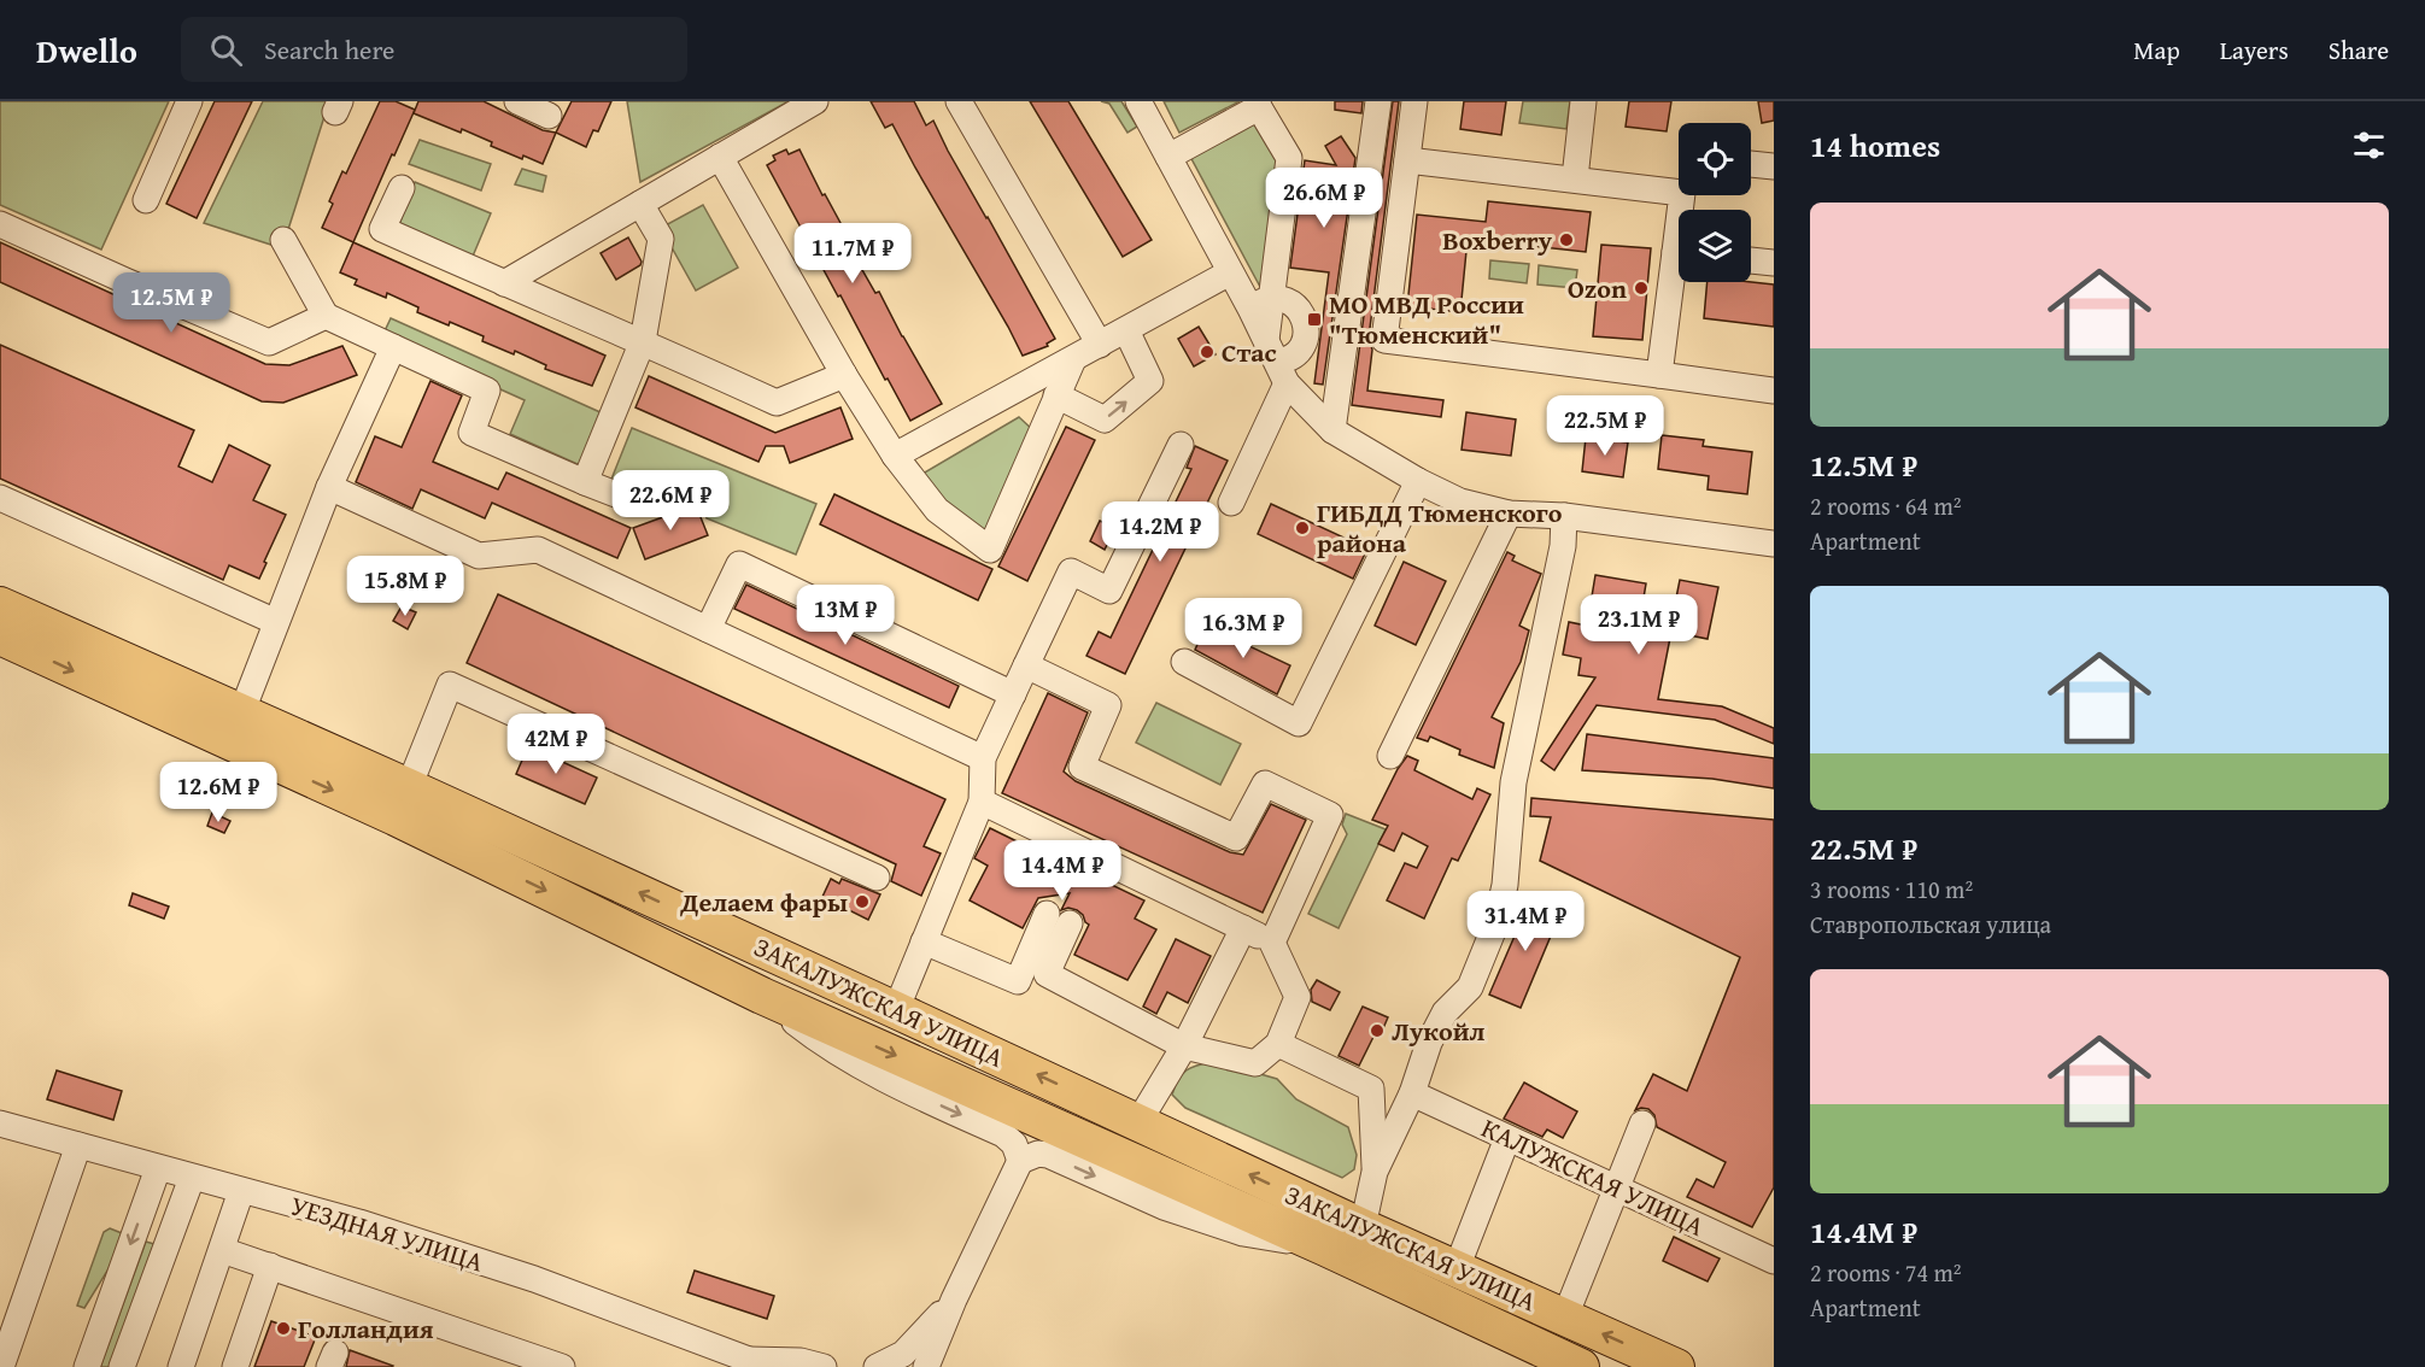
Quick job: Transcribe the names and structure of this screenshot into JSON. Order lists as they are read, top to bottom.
{
  "streets": {
    "highway": ["ЗАКАЛУЖСКАЯ УЛИЦА"],
    "street": ["КАЛУЖСКАЯ УЛИЦА", "УЕЗДНАЯ УЛИЦА"]
  },
  "places": {
    "other": [
      "Boxberry",
      "Ozon",
      "Стас",
      "ГИБДД Тюменского района",
      "Делаем фары",
      "Лукойл",
      "Голландия"
    ],
    "transit": ["МО МВД России \"Тюменский\""]
  },
  "page": {
    "header": "Dwello",
    "search": "Search here",
    "nav": ["Map", "Layers", "Share"],
    "heading": "14 homes",
    "price": [
      "26.6M ₽",
      "11.7M ₽",
      "12.5M ₽",
      "22.5M ₽",
      "22.6M ₽",
      "14.2M ₽",
      "15.8M ₽",
      "13M ₽",
      "23.1M ₽",
      "16.3M ₽",
      "42M ₽",
      "12.6M ₽",
      "14.4M ₽",
      "31.4M ₽"
    ],
    "list": [
      {
        "name": "12.5M ₽",
        "note": "2 rooms · 64 m² · Apartment"
      },
      {
        "name": "22.5M ₽",
        "note": "3 rooms · 110 m² · Ставропольская улица"
      },
      {
        "name": "14.4M ₽",
        "note": "2 rooms · 74 m² · Apartment"
      }
    ]
  }
}
